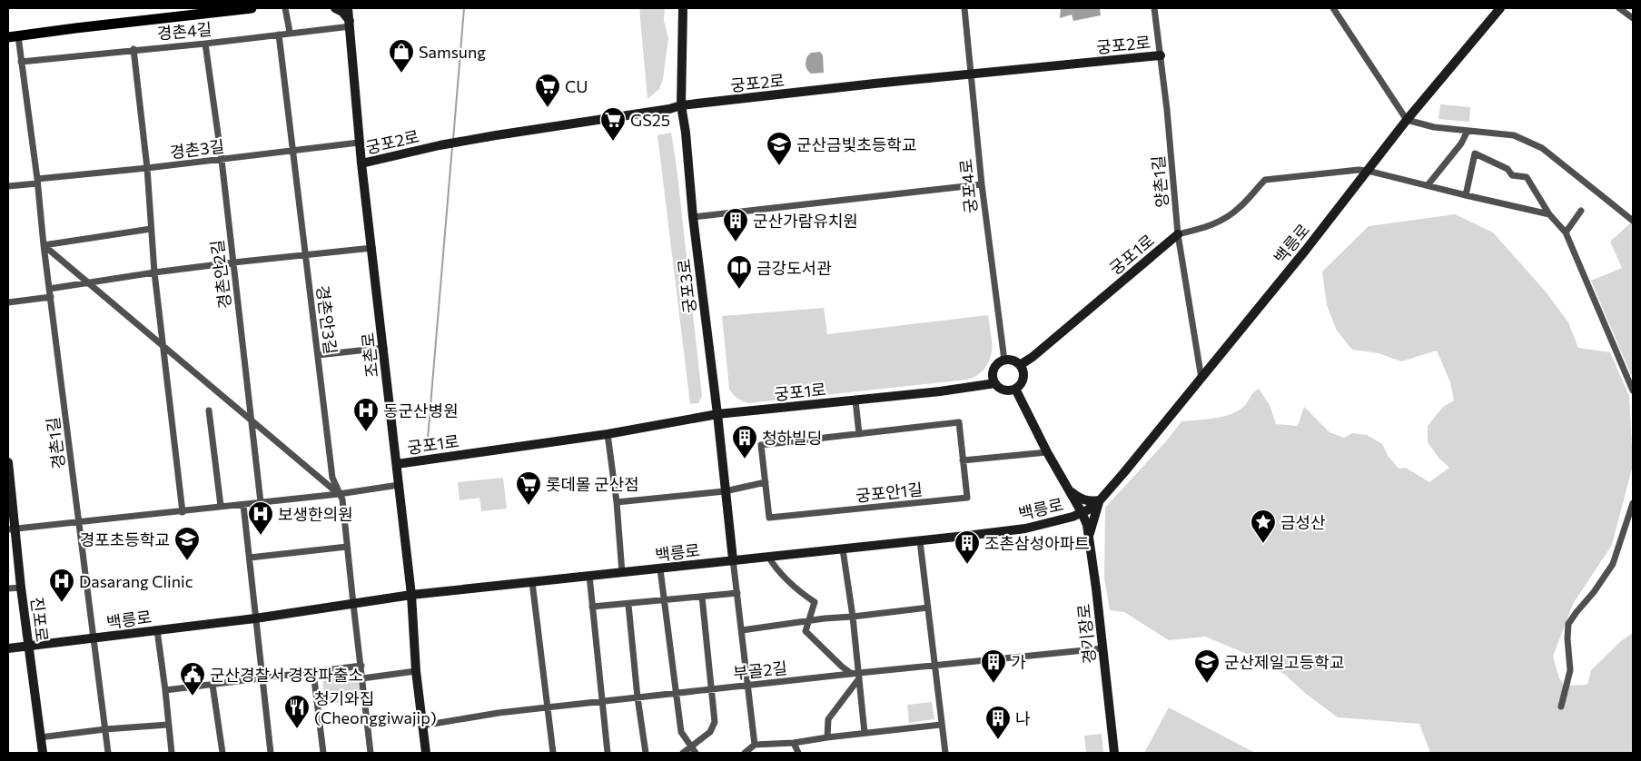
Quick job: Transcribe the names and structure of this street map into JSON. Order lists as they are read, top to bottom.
{
  "streets": {
    "street": [
      "경촌4길",
      "궁포2로",
      "경촌3길",
      "양촌1길",
      "궁포4로",
      "백릉로",
      "궁포1로",
      "경촌안2길",
      "궁포3로",
      "경촌안3길",
      "조촌로",
      "경촌1길",
      "궁포안1길",
      "진포로",
      "경기장로",
      "부골2길"
    ]
  },
  "crossings": [
    ["경촌4길", "경촌안2길"],
    ["경촌4길", "경촌안3길"],
    ["경촌4길", "조촌로"],
    ["경촌4길", "경촌1길"],
    ["궁포2로", "양촌1길"],
    ["궁포2로", "궁포4로"],
    ["궁포2로", "궁포3로"],
    ["궁포2로", "조촌로"],
    ["경촌3길", "경촌안2길"],
    ["경촌3길", "경촌안3길"],
    ["경촌3길", "조촌로"],
    ["경촌3길", "경촌1길"],
    ["양촌1길", "백릉로"],
    ["양촌1길", "궁포1로"],
    ["궁포4로", "궁포1로"],
    ["백릉로", "궁포3로"],
    ["백릉로", "조촌로"],
    ["백릉로", "경촌1길"],
    ["백릉로", "진포로"],
    ["백릉로", "경기장로"],
    ["궁포1로", "궁포3로"],
    ["궁포1로", "조촌로"],
    ["조촌로", "부골2길"],
    ["경기장로", "부골2길"]
  ],
  "places": {
    "shop": ["Samsung"],
    "supermarket": ["CU", "GS25", "롯데몰 군산점"],
    "school or university": ["군산금빛초등학교", "경포초등학교", "군산제일고등학교"],
    "building": [
      "군산가람유치원",
      "청하빌딩",
      "조촌삼성아파트",
      "가",
      "나"
    ],
    "library": ["금강도서관"],
    "hospital": ["동군산병원", "보생한의원", "Dasarang Clinic"],
    "place": ["금성산"],
    "public building": ["군산경찰서 경장파출소"],
    "restaurant": ["청기와집 (Cheonggiwajip)"]
  }
}
